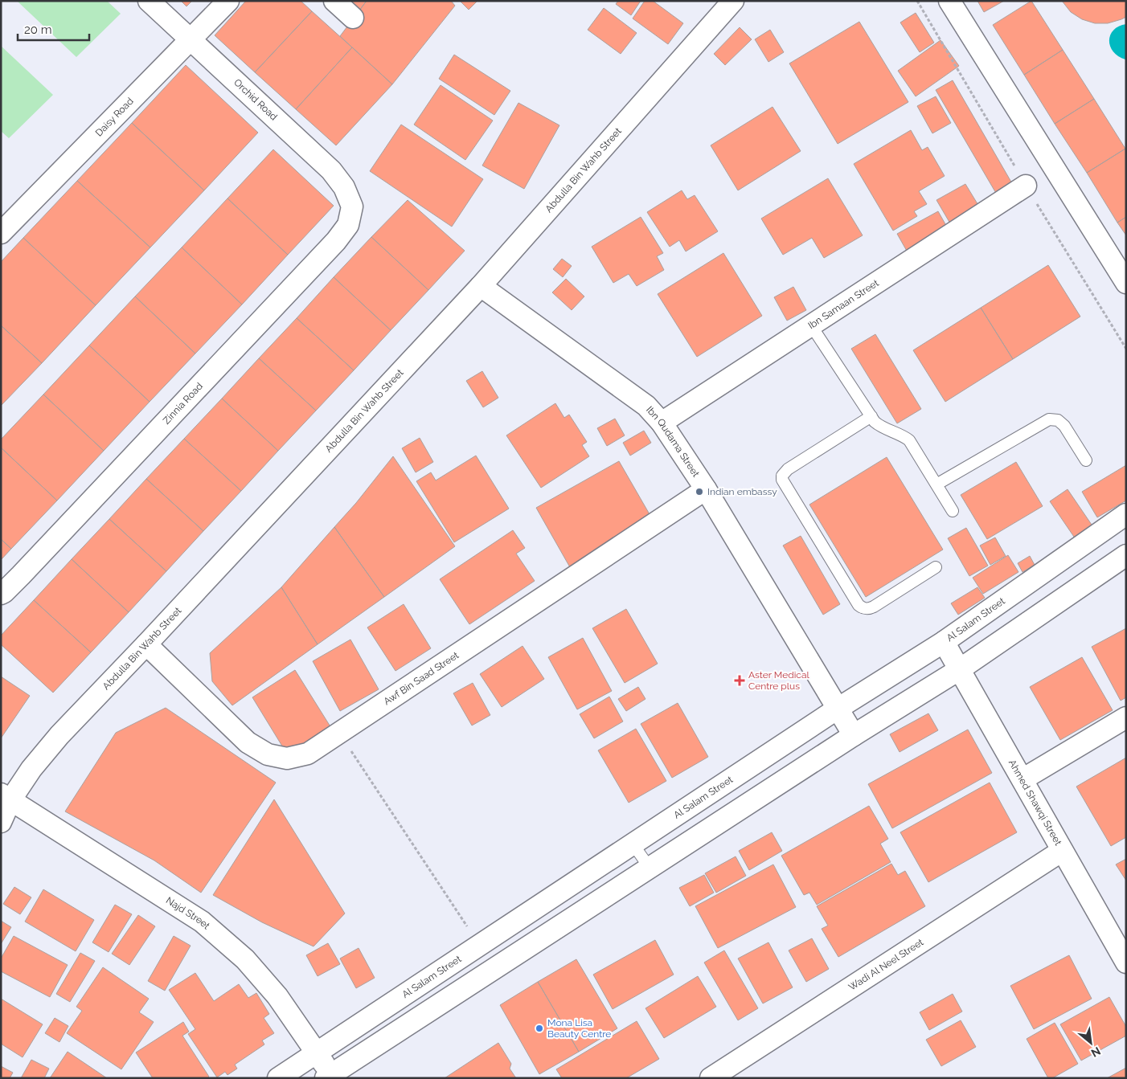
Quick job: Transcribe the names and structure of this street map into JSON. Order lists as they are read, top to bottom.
{
  "streets": {
    "street": [
      "Orchid Road",
      "Daisy Road",
      "Abdulla Bin Wahb Street",
      "Ibn Samaan Street",
      "Zinnia Road",
      "Ibn Qudama Street",
      "Al Salam Street",
      "Awf Bin Saad Street",
      "Ahmed Shawqi Street",
      "Najd Street",
      "Wadi Al Neel Street"
    ]
  },
  "crossings": [
    ["Orchid Road", "Daisy Road"],
    ["Orchid Road", "Zinnia Road"],
    ["Abdulla Bin Wahb Street", "Ibn Qudama Street"],
    ["Abdulla Bin Wahb Street", "Awf Bin Saad Street"],
    ["Abdulla Bin Wahb Street", "Najd Street"],
    ["Ibn Samaan Street", "Ibn Qudama Street"],
    ["Ibn Qudama Street", "Al Salam Street"],
    ["Ibn Qudama Street", "Awf Bin Saad Street"],
    ["Al Salam Street", "Ahmed Shawqi Street"],
    ["Al Salam Street", "Najd Street"],
    ["Ahmed Shawqi Street", "Wadi Al Neel Street"]
  ],
  "places": {
    "other": ["Indian embassy", "Mona Lisa Beauty Centre"],
    "health": ["Aster Medical Centre plus"]
  },
  "scale_bar": "20 m",
  "north": "bottom right"
}
